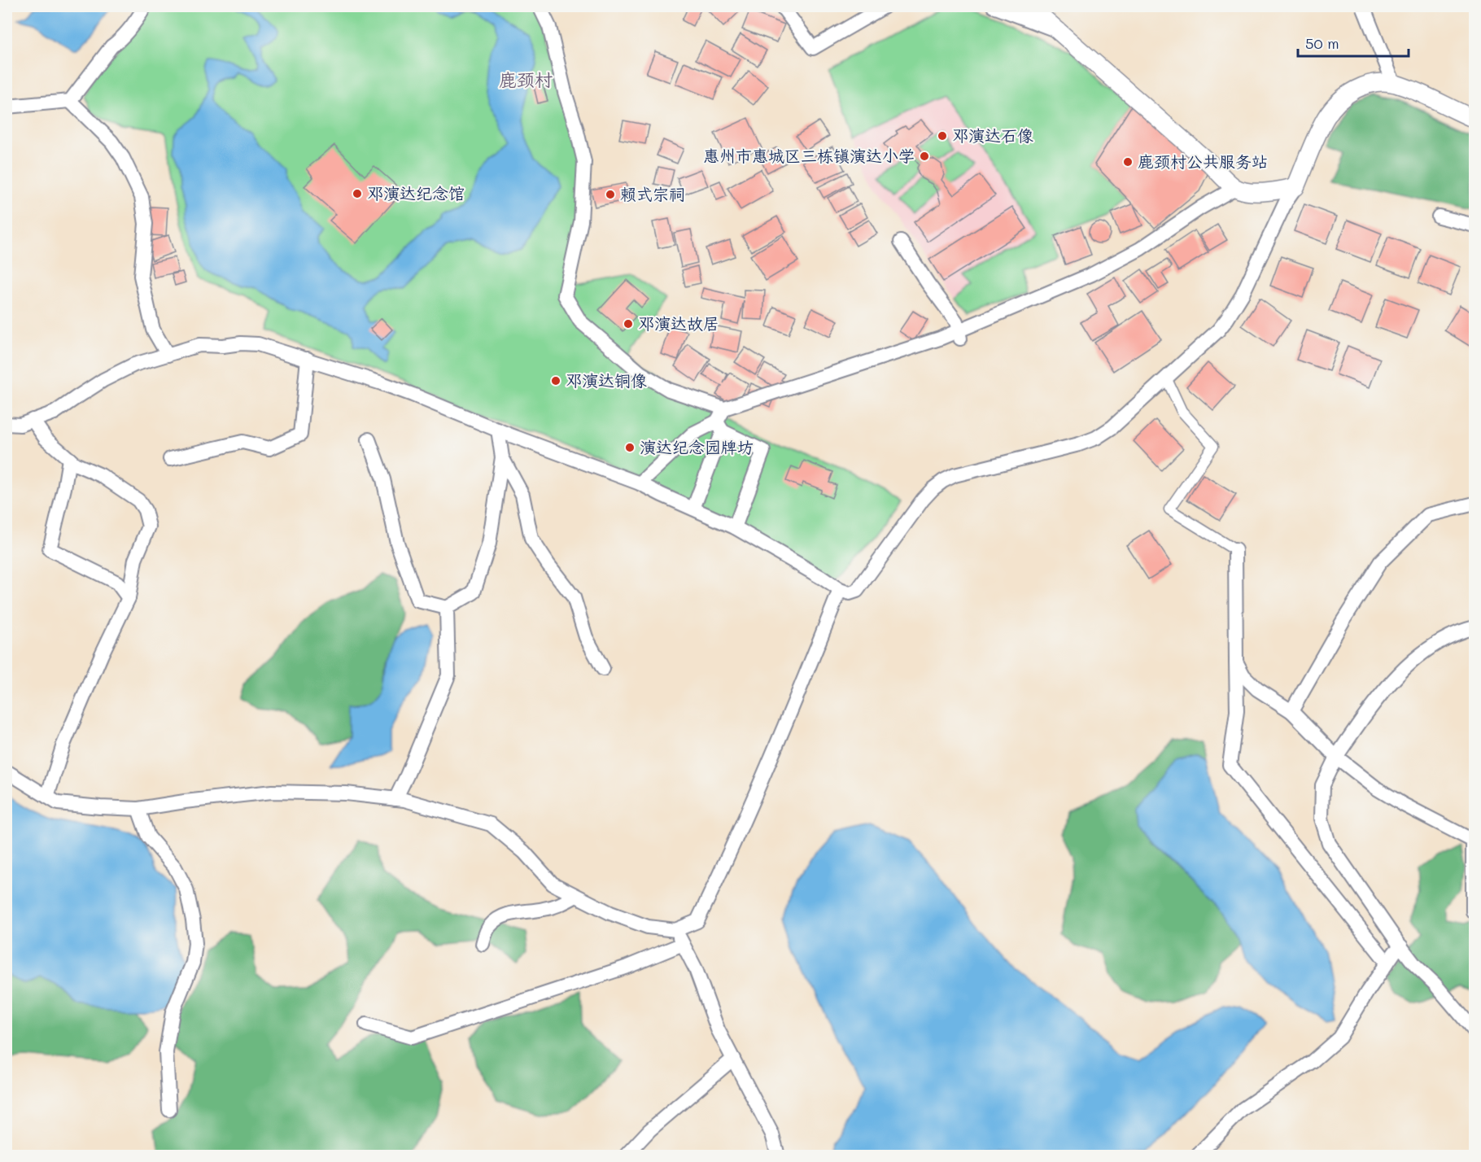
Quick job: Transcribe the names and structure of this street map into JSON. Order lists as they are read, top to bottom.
{
  "districts": ["鹿颈村"],
  "places": [
    "邓演达石像",
    "惠州市惠城区三栋镇演达小学",
    "鹿颈村公共服务站",
    "邓演达纪念馆",
    "赖式宗祠",
    "邓演达故居",
    "邓演达铜像",
    "演达纪念园牌坊"
  ],
  "scale_bar": "50 m"
}
